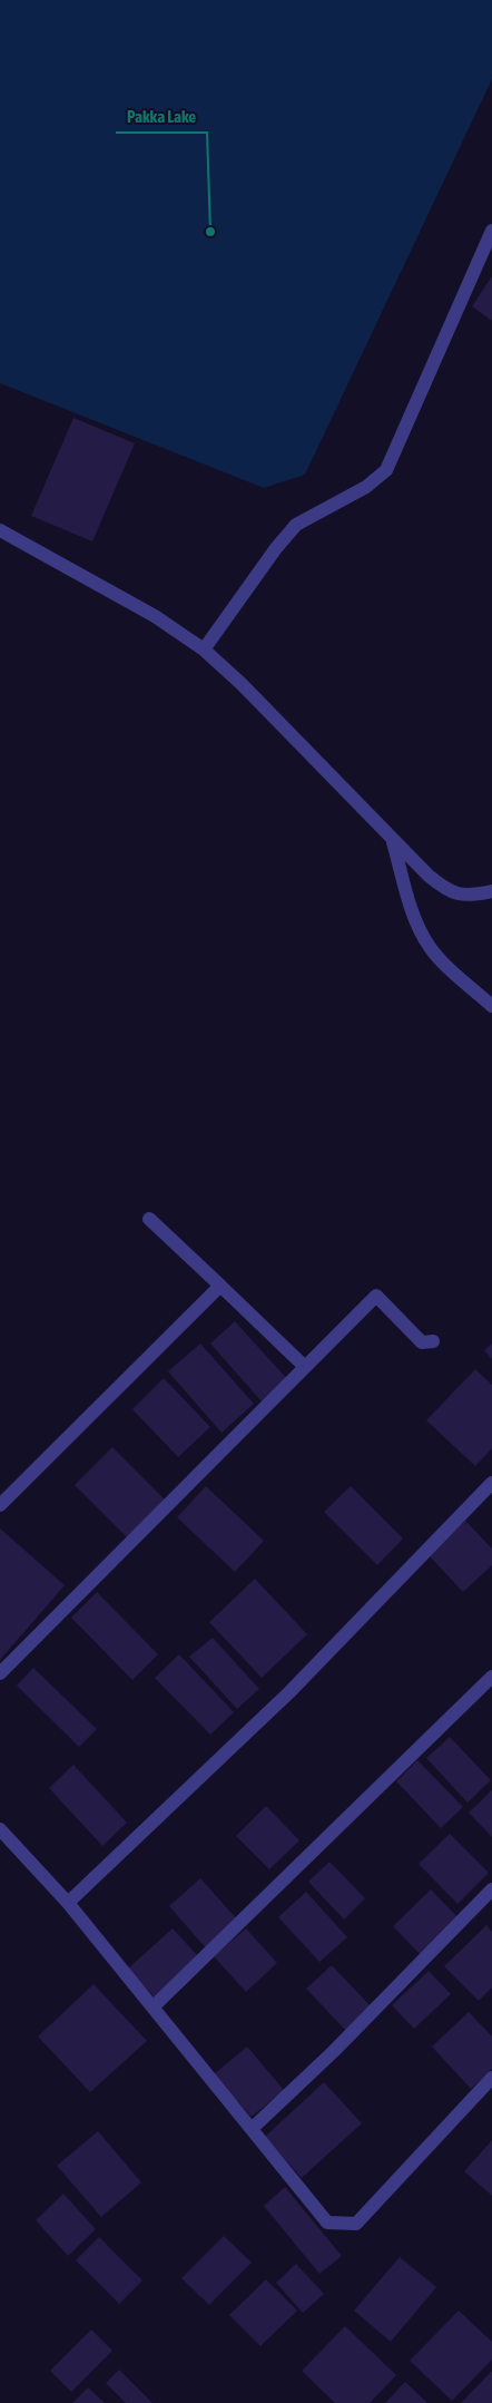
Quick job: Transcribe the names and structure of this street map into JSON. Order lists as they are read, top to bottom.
{
  "places": ["Pakka Lake"]
}
